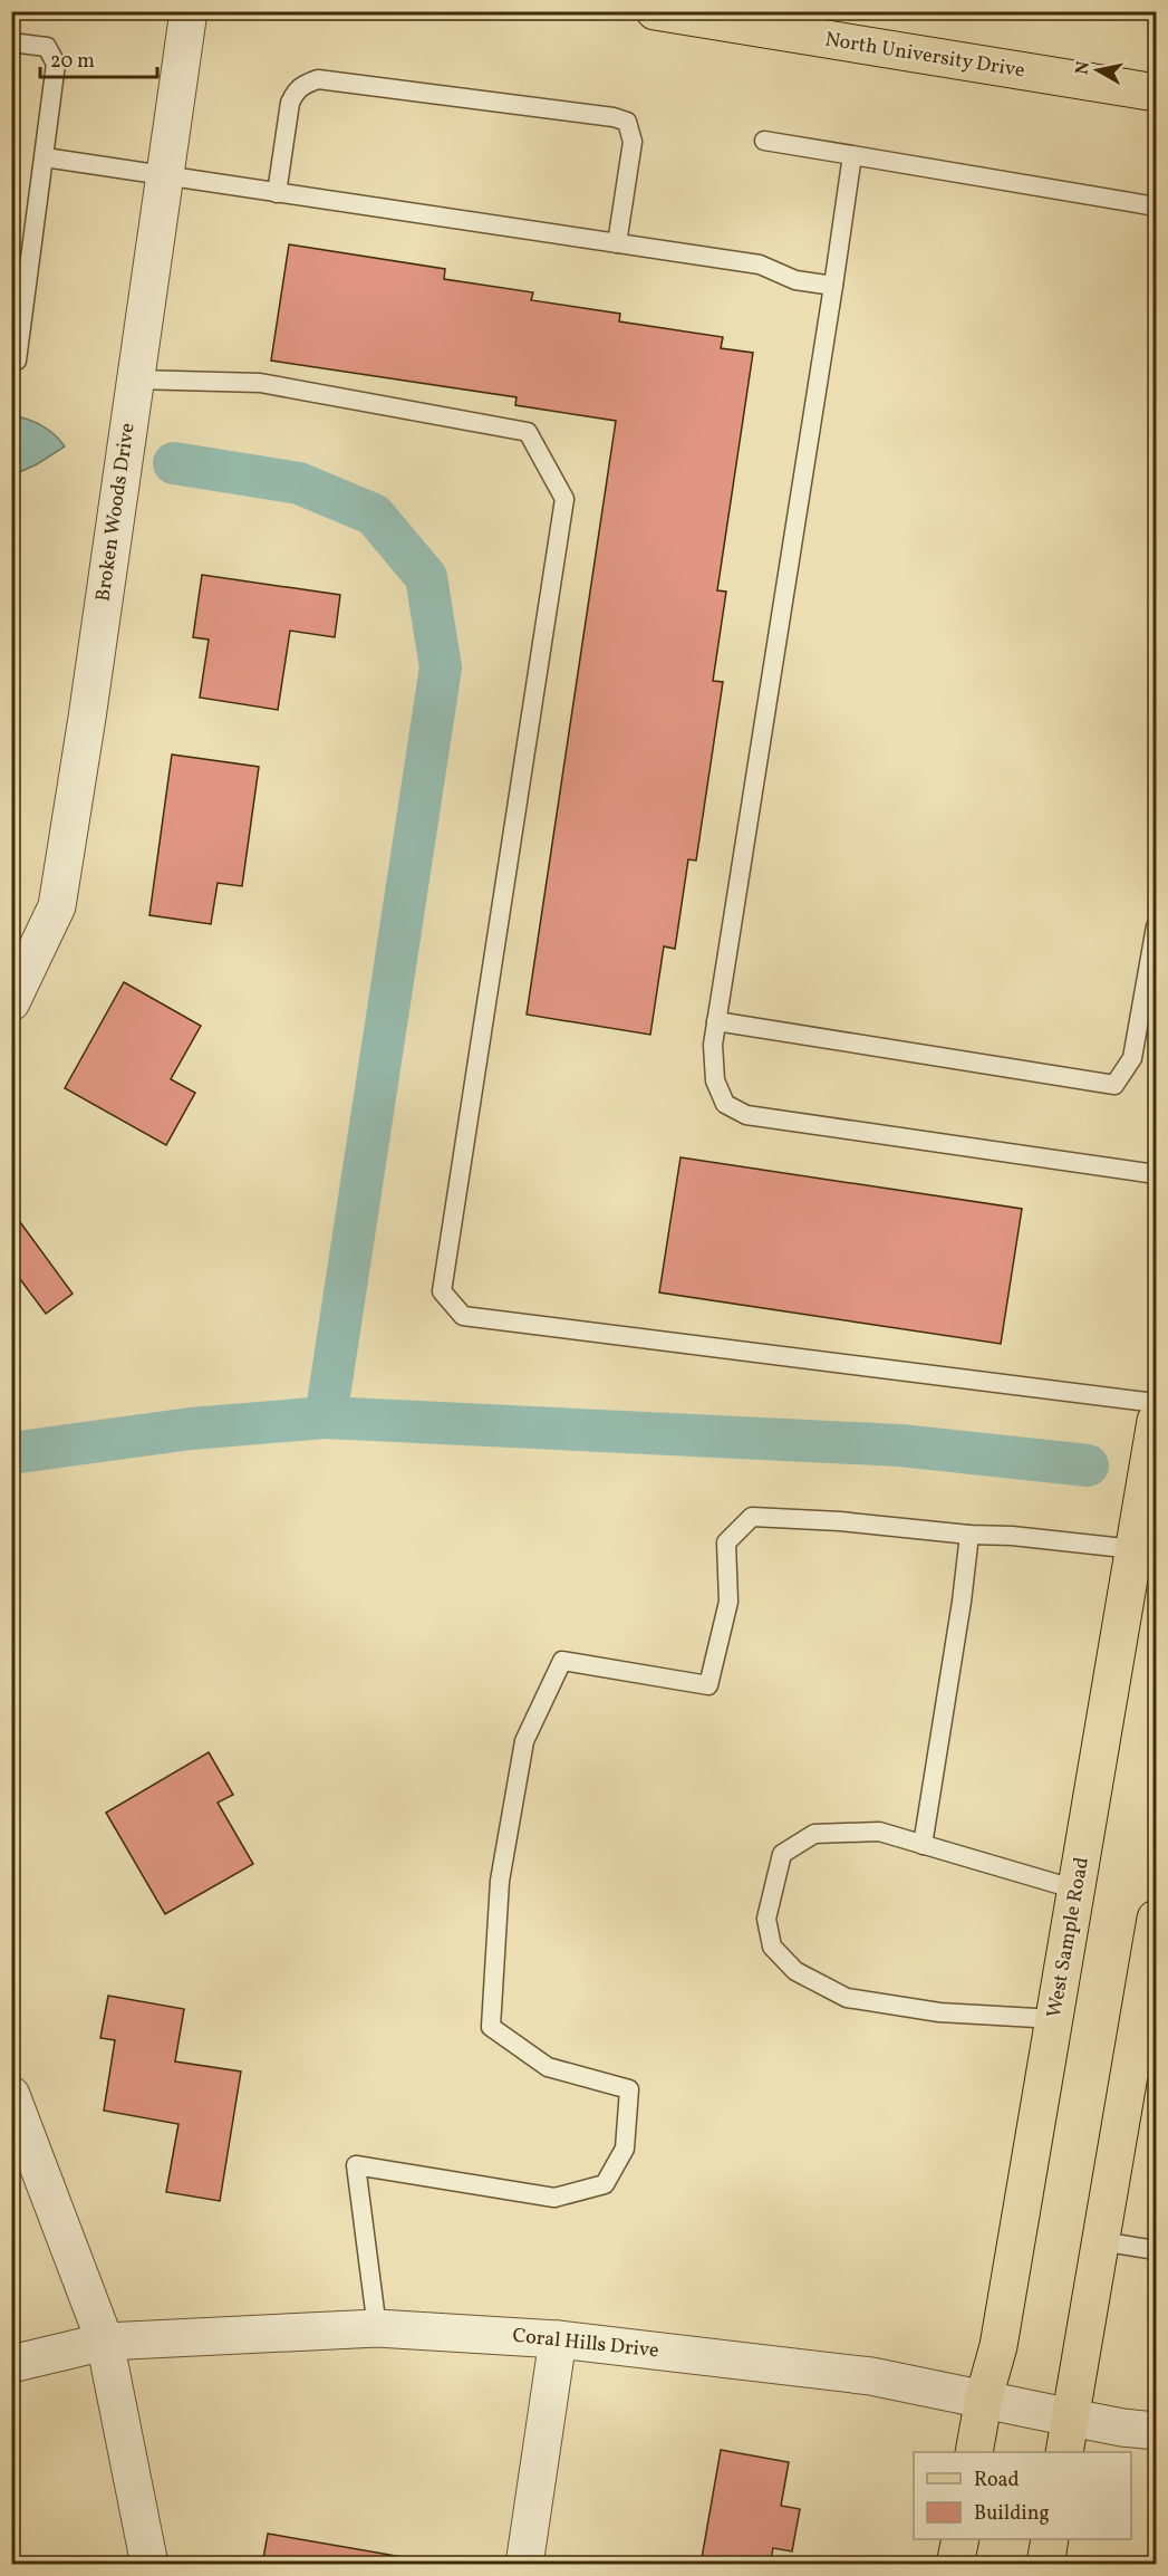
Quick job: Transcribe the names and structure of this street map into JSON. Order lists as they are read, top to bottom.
{
  "streets": {
    "main road": ["North University Drive", "West Sample Road"],
    "street": ["Broken Woods Drive", "Coral Hills Drive"]
  },
  "crossings": [
    ["West Sample Road", "Coral Hills Drive"]
  ],
  "legend": ["Road", "Building"],
  "scale_bar": "20 m",
  "north": "left"
}
